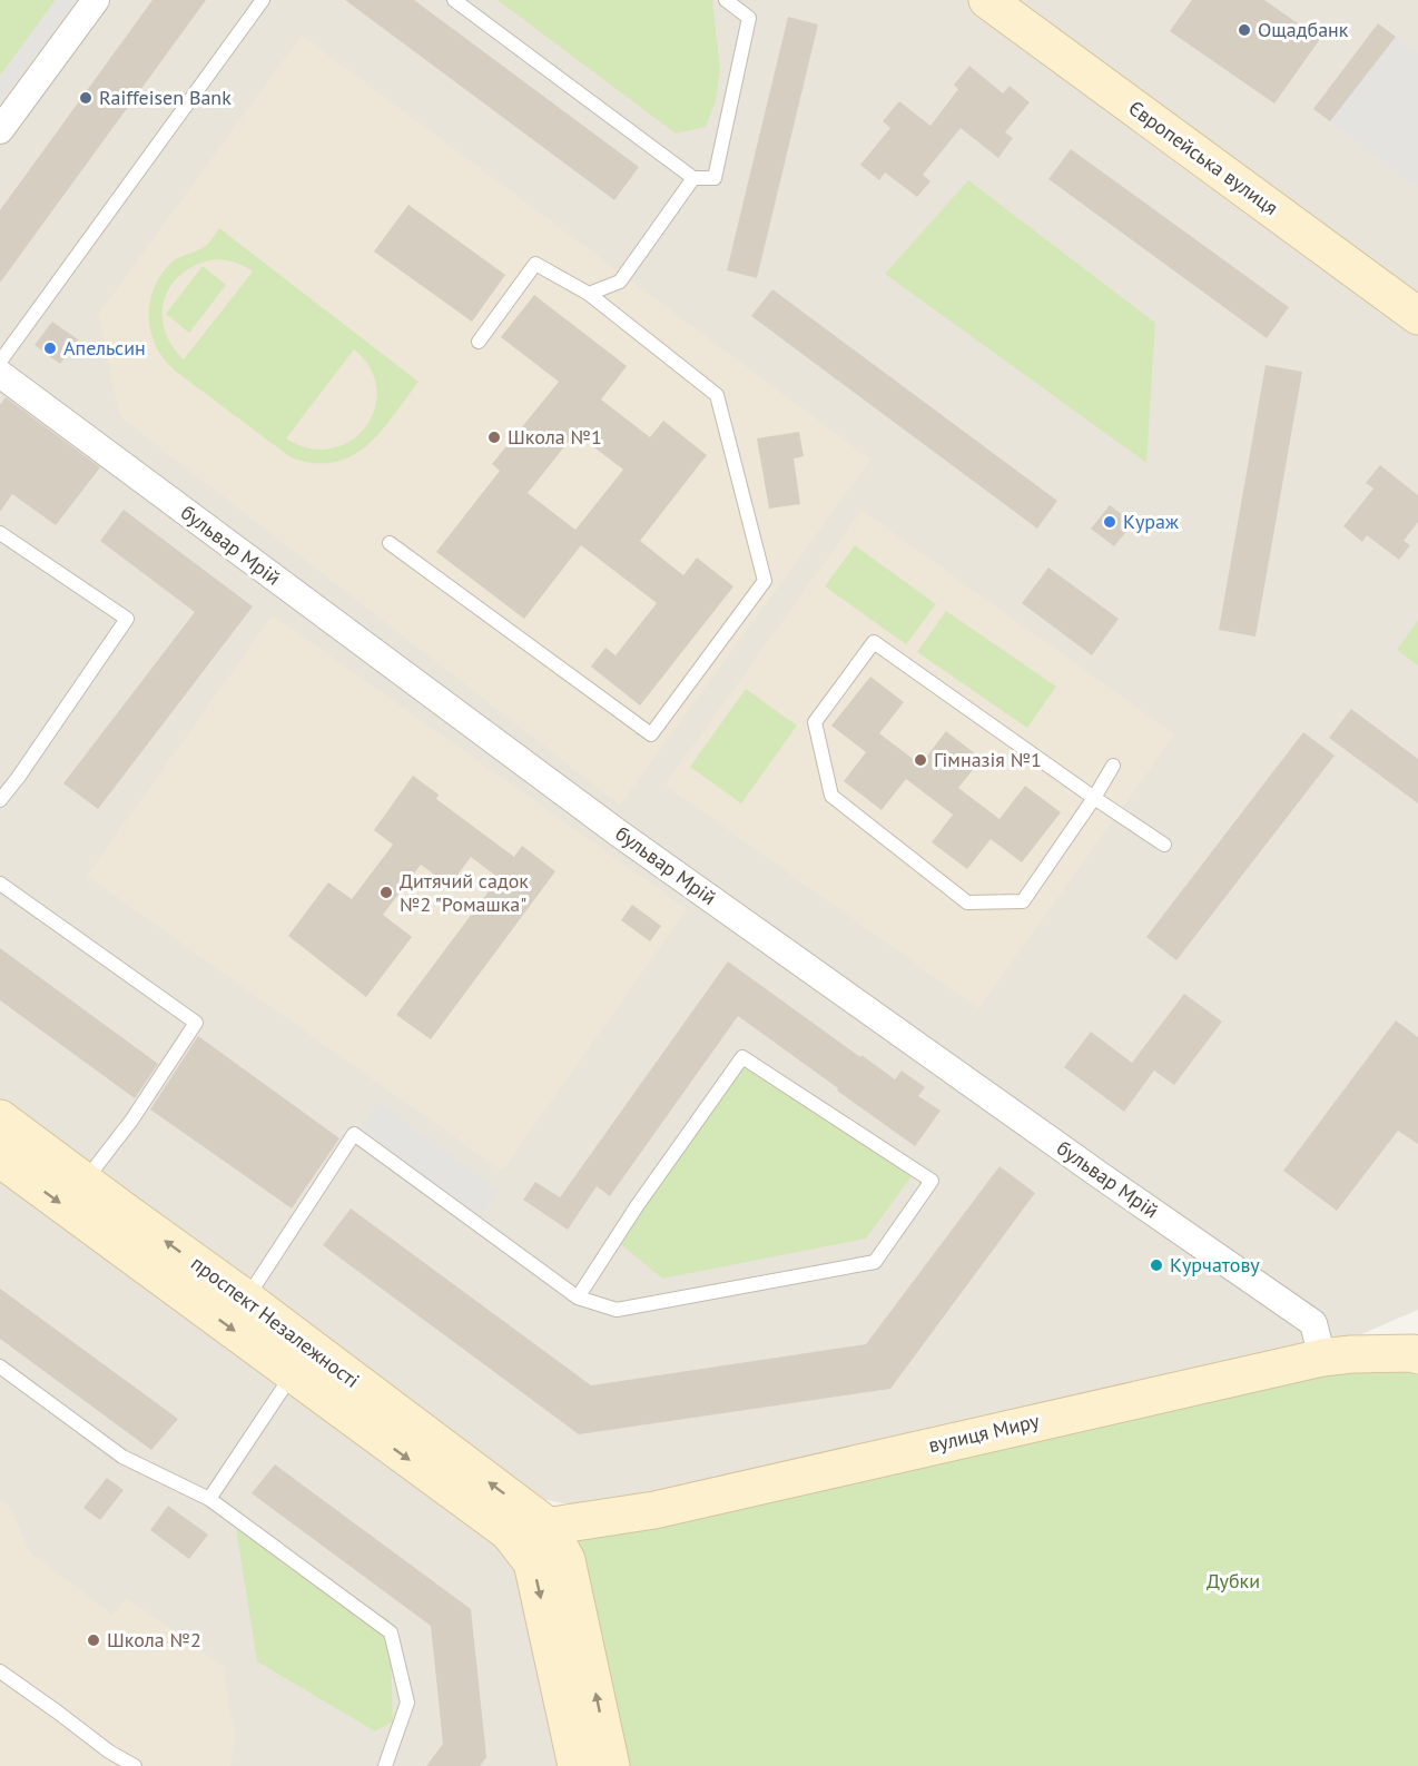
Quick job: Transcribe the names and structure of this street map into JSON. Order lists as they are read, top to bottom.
{
  "streets": {
    "street": [
      "Європейська вулиця",
      "бульвар Мрій",
      "проспект Незалежності",
      "вулиця Миру"
    ]
  },
  "crossings": [
    ["бульвар Мрій", "вулиця Миру"],
    ["проспект Незалежності", "вулиця Миру"]
  ],
  "parks": ["Дубки"],
  "places": [
    "Ощадбанк",
    "Raiffeisen Bank",
    "Апельсин",
    "Школа №1",
    "Кураж",
    "Гімназія №1",
    "Дитячий садок №2 \"Ромашка\"",
    "Курчатову",
    "Школа №2"
  ]
}
